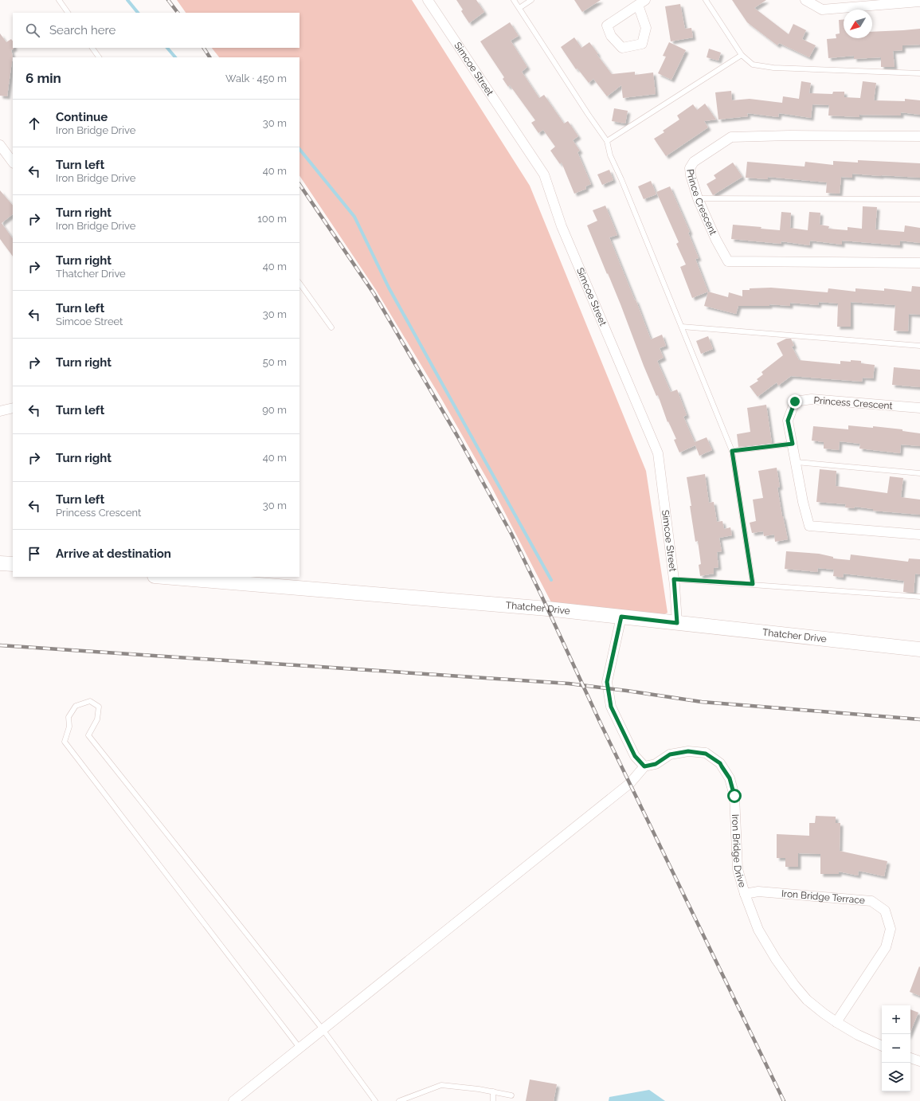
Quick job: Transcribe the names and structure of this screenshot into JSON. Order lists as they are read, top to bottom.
{
  "streets": {
    "main road": ["Thatcher Drive"],
    "street": [
      "Simcoe Street",
      "Prince Crescent",
      "Princess Crescent",
      "Iron Bridge Drive",
      "Iron Bridge Terrace"
    ]
  },
  "crossings": [
    ["Simcoe Street", "Thatcher Drive"],
    ["Iron Bridge Drive", "Iron Bridge Terrace"]
  ],
  "north": "bottom left",
  "page": {
    "search": "Search here",
    "heading": ["6 min", "Walk · 450 m"],
    "list": [
      ["Continue", "Iron Bridge Drive", "30 m"],
      ["Turn left", "Iron Bridge Drive", "40 m"],
      ["Turn right", "Iron Bridge Drive", "100 m"],
      ["Turn right", "Thatcher Drive", "40 m"],
      ["Turn left", "Simcoe Street", "30 m"],
      ["Turn right", "50 m"],
      ["Turn left", "90 m"],
      ["Turn right", "40 m"],
      ["Turn left", "Princess Crescent", "30 m"],
      "Arrive at destination"
    ],
    "map_buttons": ["+", "−"]
  }
}
